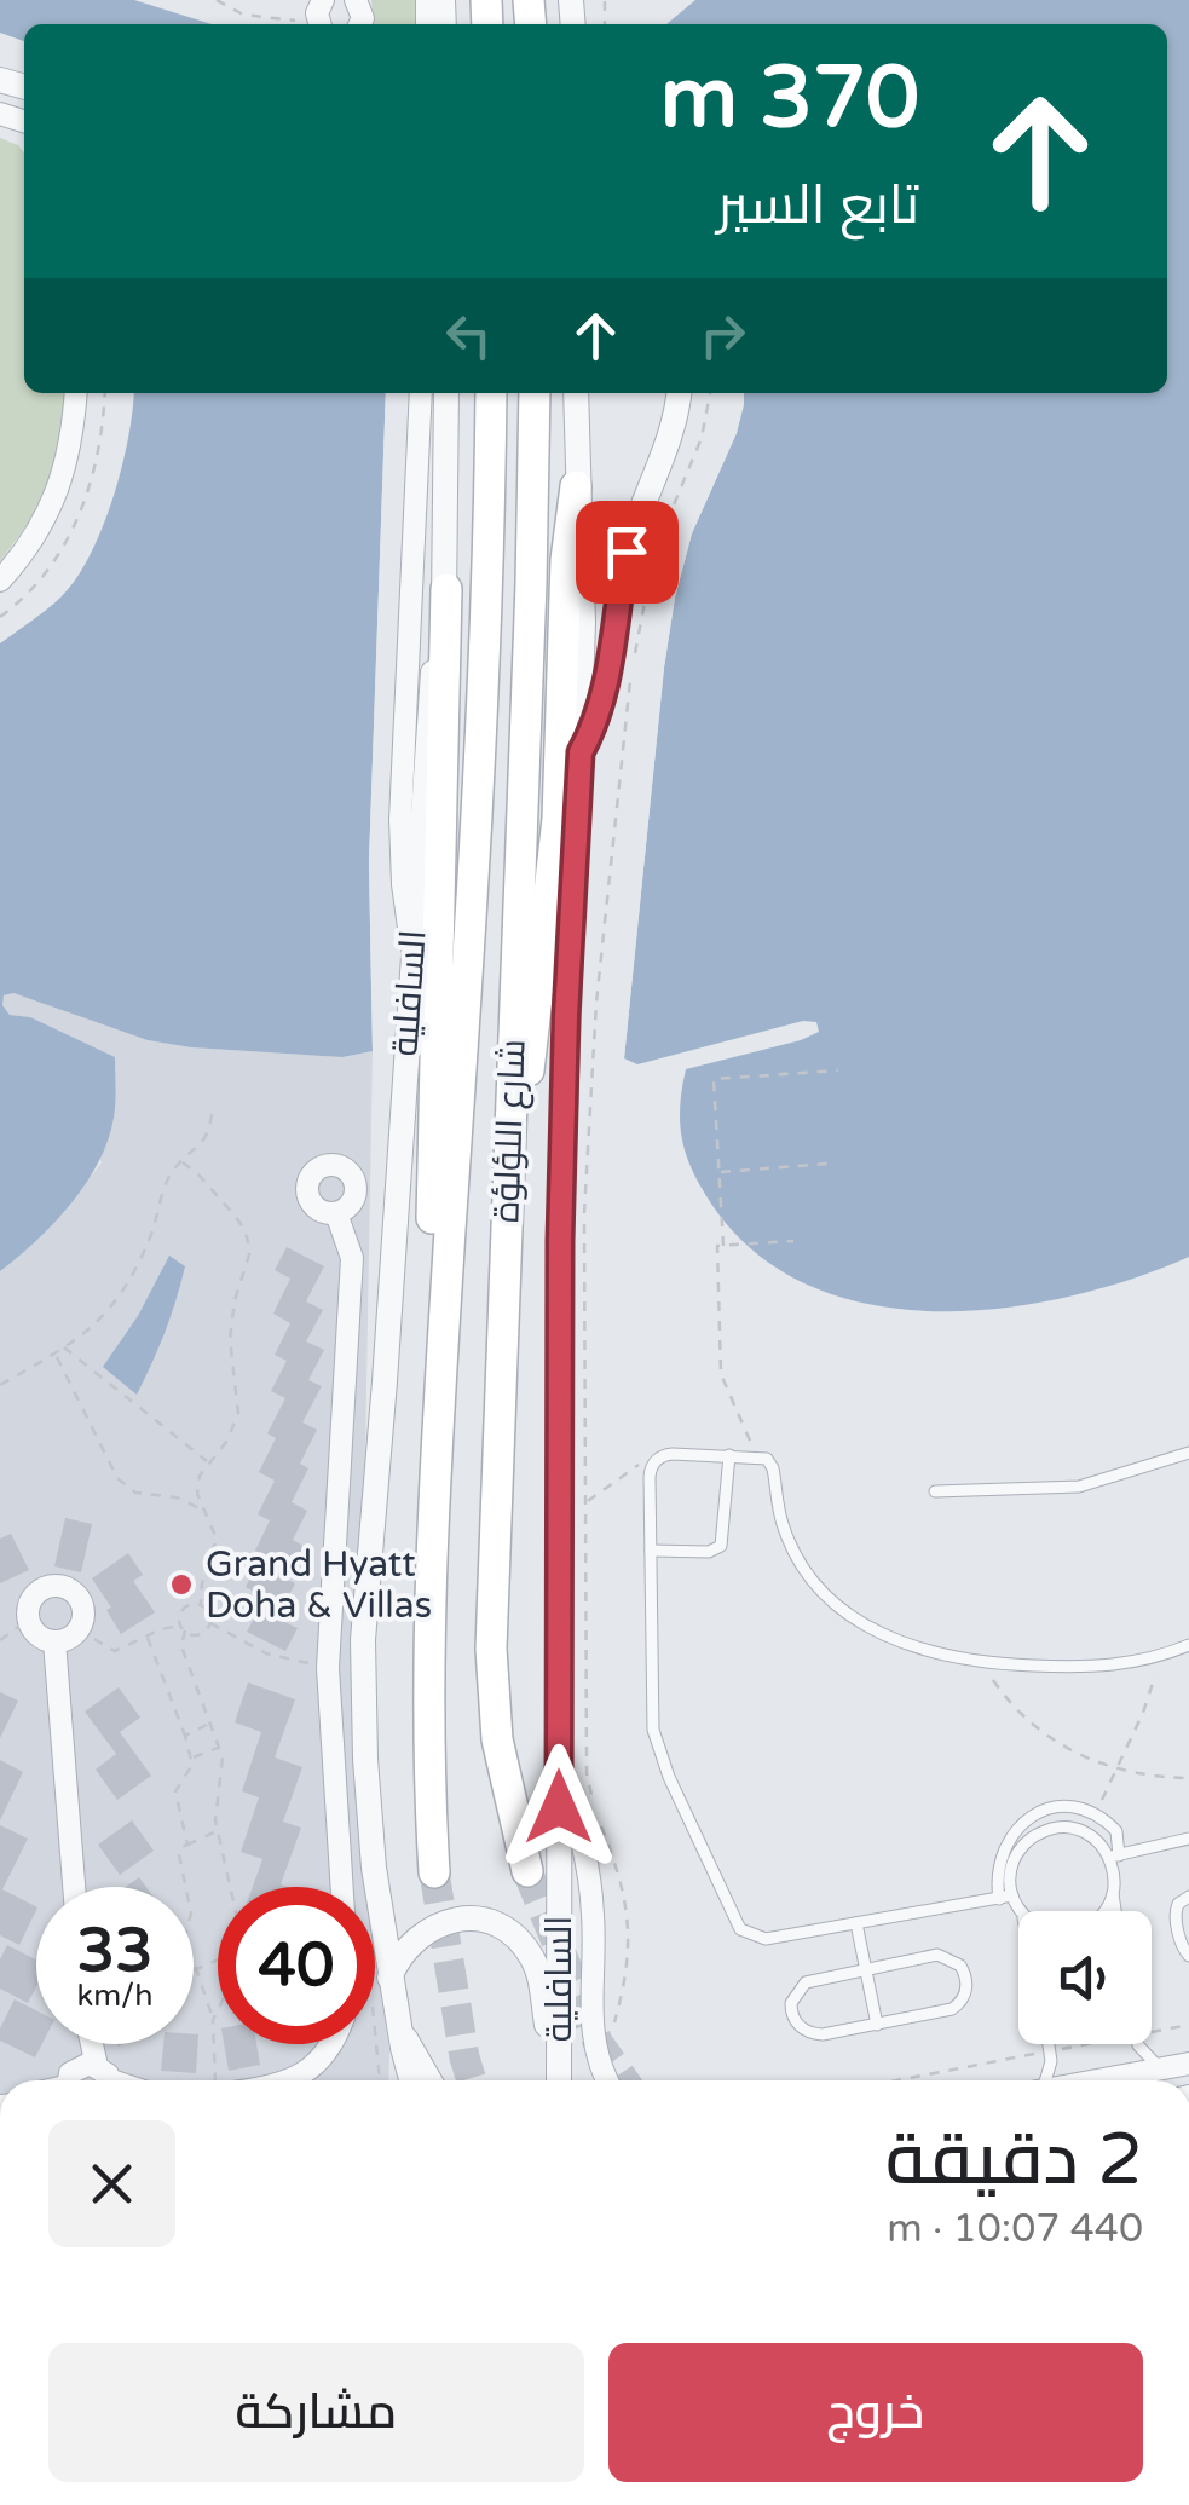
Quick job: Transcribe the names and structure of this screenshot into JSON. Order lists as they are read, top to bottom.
{
  "streets": {
    "main road": ["شارع اللؤلؤة"],
    "street": ["السافلية"]
  },
  "places": ["Grand Hyatt Doha & Villas"],
  "page": {
    "turn": ["370 m", "تابع السير"],
    "speed": "33 km/h",
    "limit": "40",
    "heading": ["2 دقيقة", "440 m · 10:07"],
    "buttons": ["خروج", "مشاركة"]
  }
}
